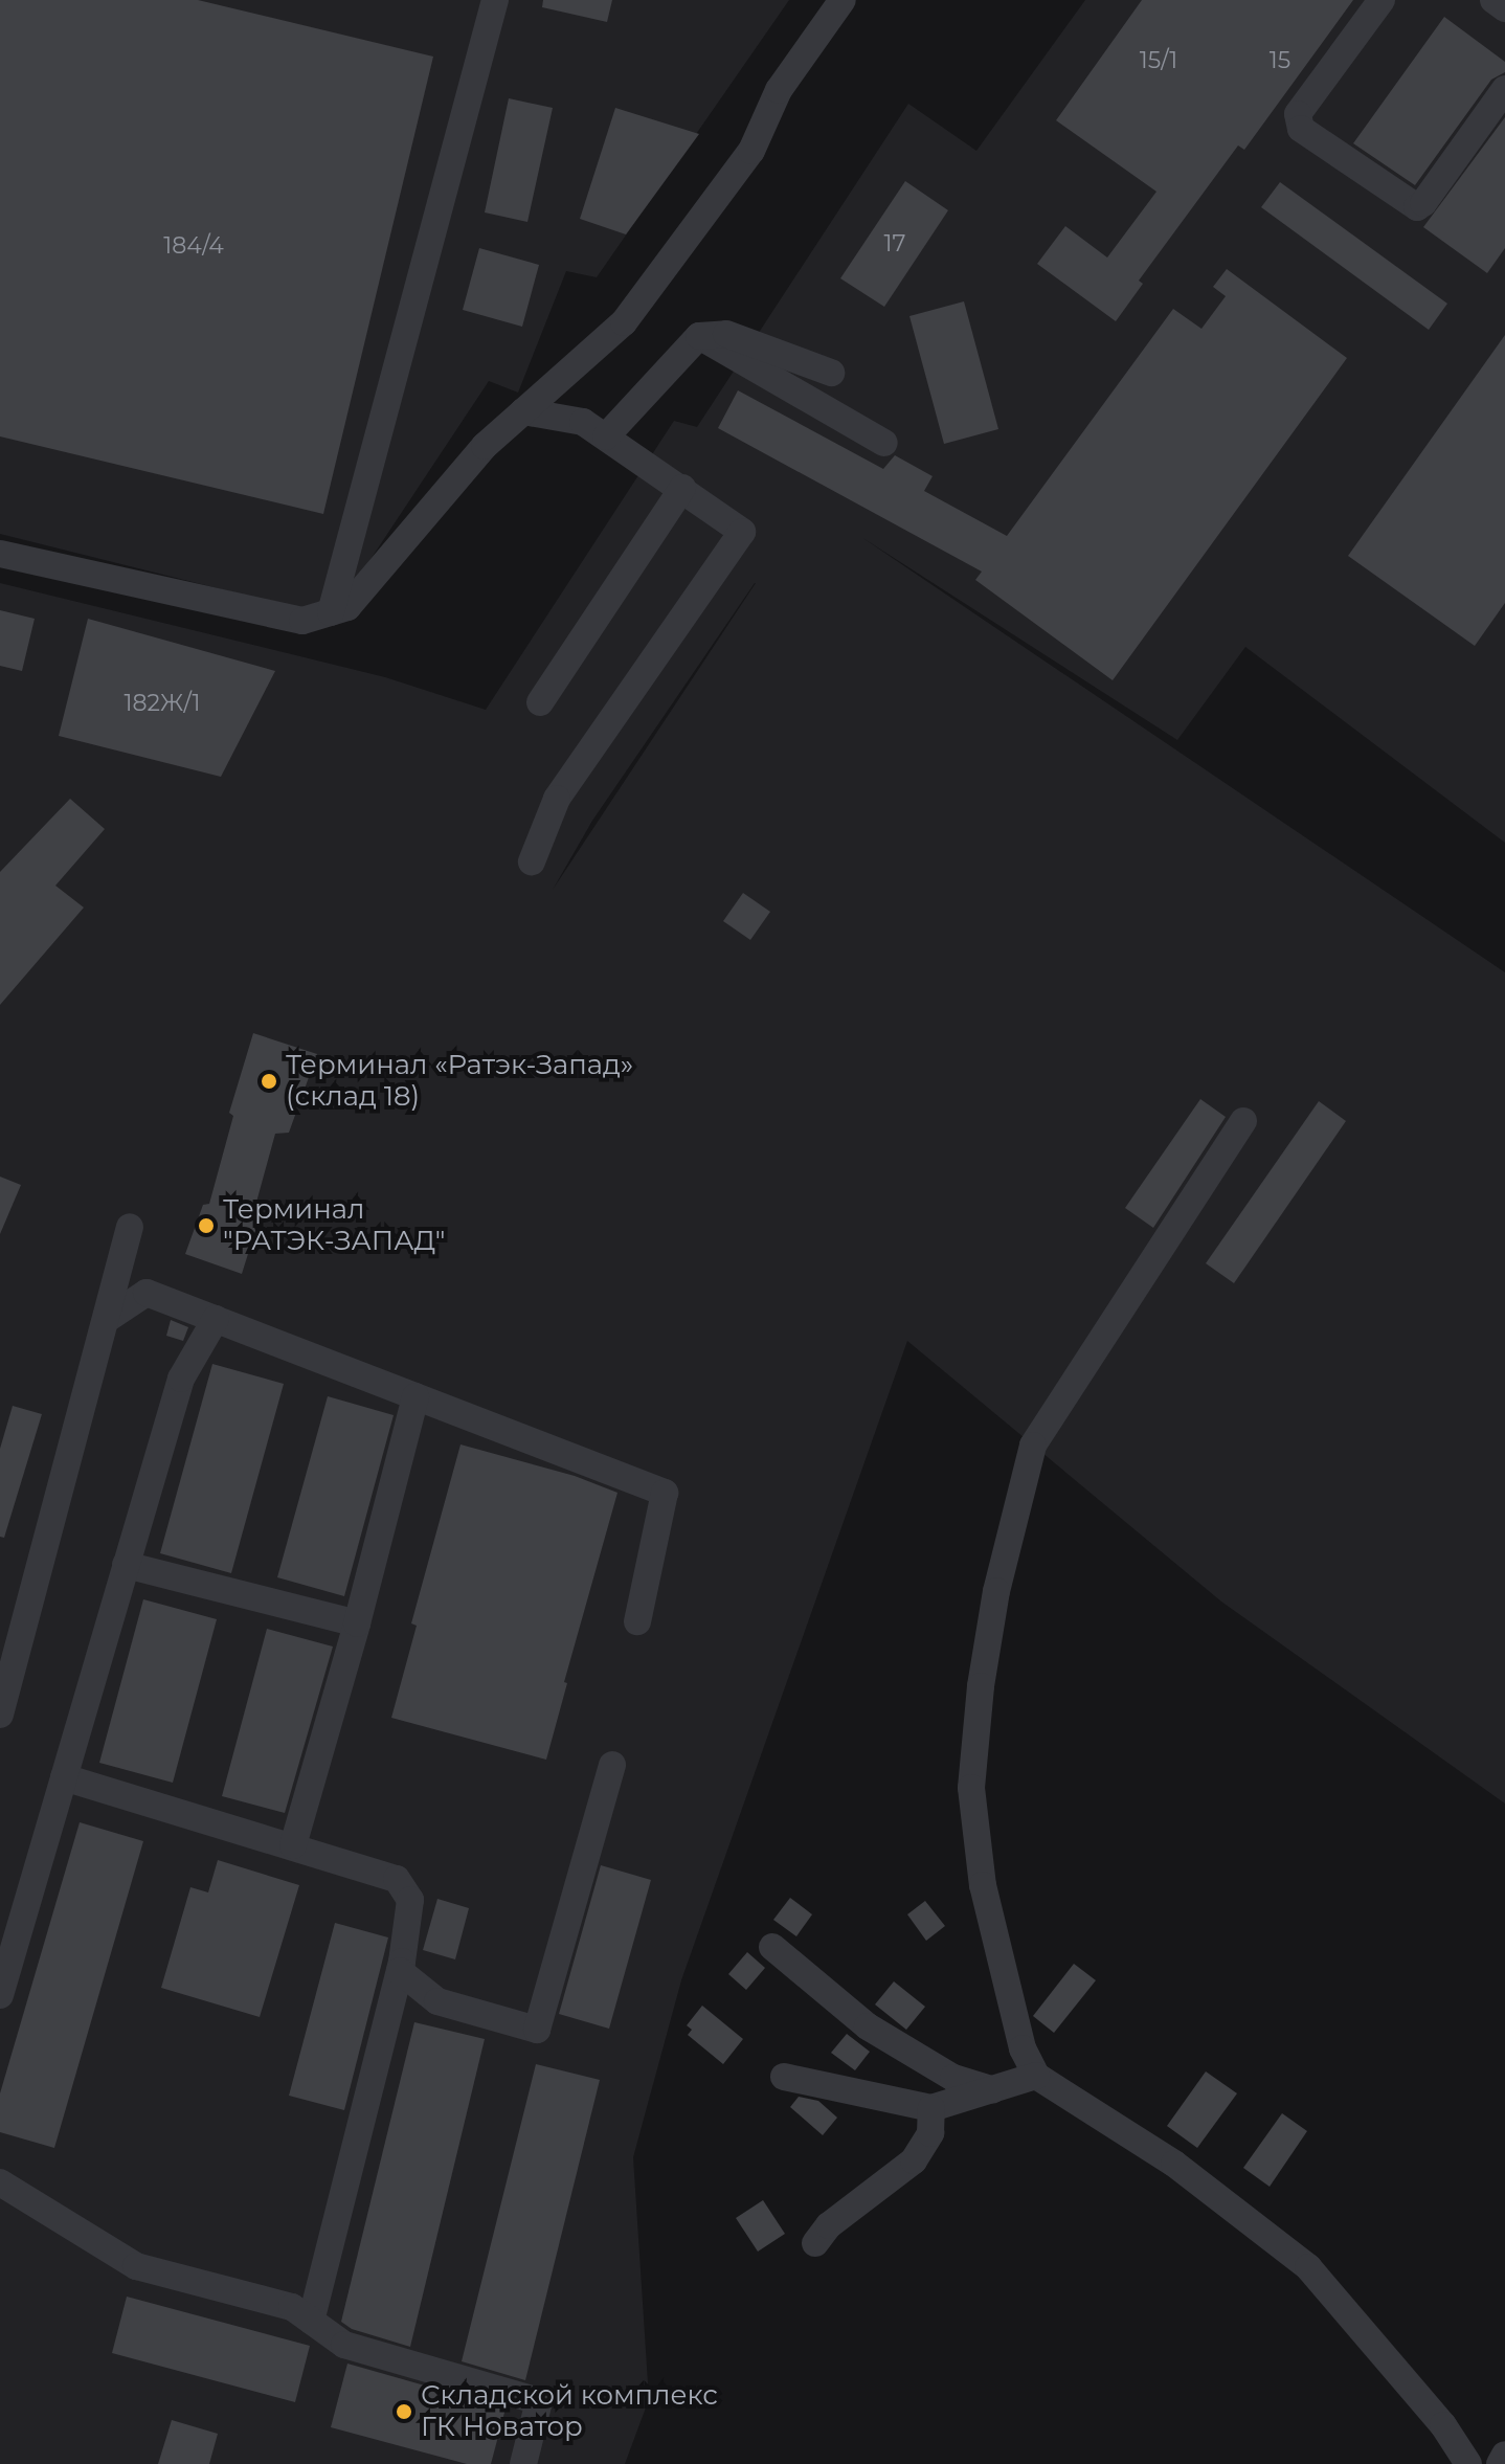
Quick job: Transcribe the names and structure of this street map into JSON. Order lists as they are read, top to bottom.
{
  "places": ["Терминал «Ратэк-Запад» (склад 18)", "Терминал \"РАТЭК-ЗАПАД\"", "Складской комплекс ГК Новатор"],
  "house_numbers": [
    "15/1",
    "15",
    "17",
    "184/4",
    "182Ж/1"
  ]
}
